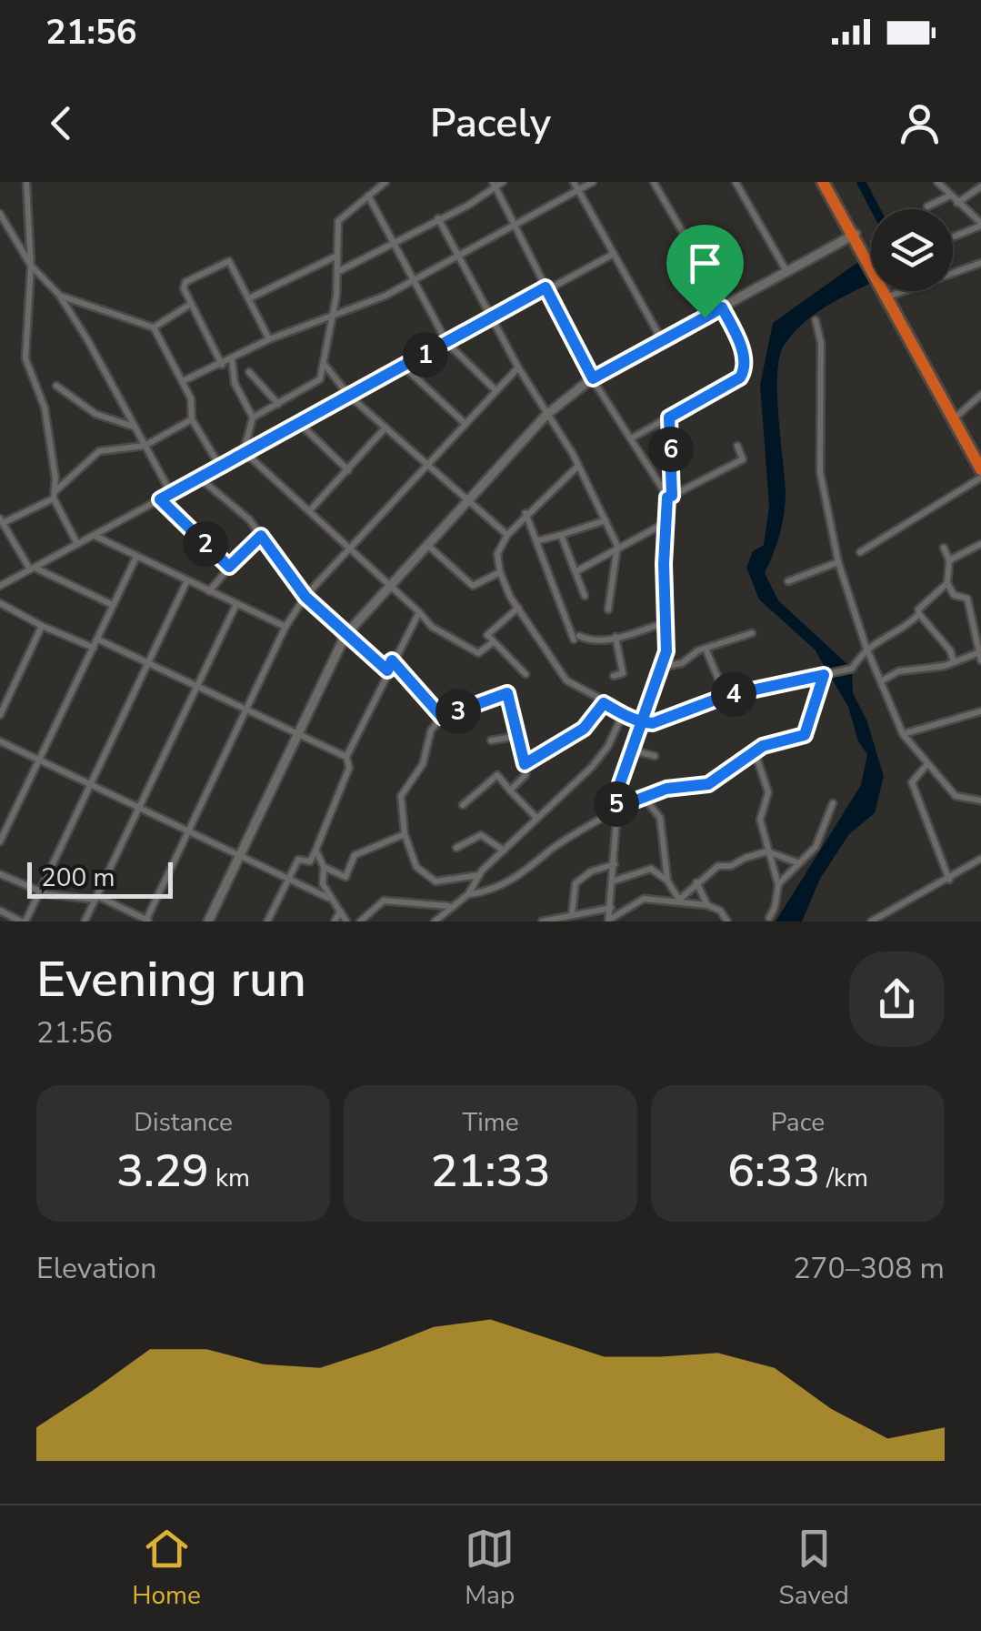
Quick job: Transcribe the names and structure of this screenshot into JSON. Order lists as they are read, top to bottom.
{
  "scale_bar": "200 m",
  "page": {
    "status": "21:56",
    "header": "Pacely",
    "pins": [
      "1",
      "6",
      "2",
      "4",
      "3",
      "5"
    ],
    "scale": "200 m",
    "heading": ["Evening run", "21:56"],
    "stats": [
      ["Distance", "3.29 km"],
      ["Time", "21:33"],
      ["Pace", "6:33 /km"]
    ],
    "chart": ["Elevation", "270–308 m"],
    "tabs": ["Home", "Map", "Saved"]
  }
}
